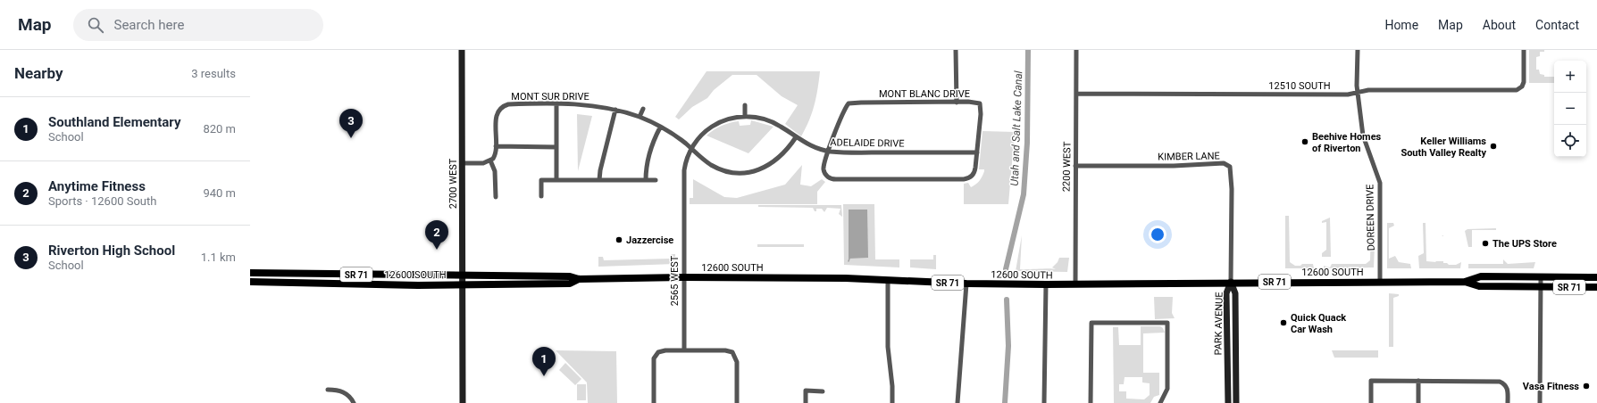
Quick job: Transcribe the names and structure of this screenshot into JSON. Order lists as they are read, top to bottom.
{
  "streets": {
    "main road": [
      "2700 WEST",
      "12600 SOUTH",
      "SR 71",
      "PARK AVENUE"
    ],
    "street": [
      "12510 SOUTH",
      "MONT BLANC DRIVE",
      "MONT SUR DRIVE",
      "ADELAIDE DRIVE",
      "KIMBER LANE",
      "2200 WEST",
      "DOREEN DRIVE",
      "2565 WEST"
    ]
  },
  "crossings": [
    ["12510 SOUTH", "2200 WEST"],
    ["12510 SOUTH", "DOREEN DRIVE"],
    ["MONT BLANC DRIVE", "ADELAIDE DRIVE"],
    ["MONT SUR DRIVE", "ADELAIDE DRIVE"],
    ["MONT SUR DRIVE", "2565 WEST"],
    ["ADELAIDE DRIVE", "2565 WEST"],
    ["KIMBER LANE", "2200 WEST"],
    ["KIMBER LANE", "12600 SOUTH"],
    ["KIMBER LANE", "PARK AVENUE"],
    ["2200 WEST", "12600 SOUTH"],
    ["2700 WEST", "12600 SOUTH"],
    ["DOREEN DRIVE", "12600 SOUTH"],
    ["12600 SOUTH", "2565 WEST"],
    ["12600 SOUTH", "PARK AVENUE"]
  ],
  "water": ["Utah and Salt Lake Canal"],
  "places": [
    "Beehive Homes of Riverton",
    "Keller Williams South Valley Realty",
    "Jazzercise",
    "The UPS Store",
    "Quick Quack Car Wash",
    "Vasa Fitness"
  ],
  "page": {
    "header": "Map",
    "search": "Search here",
    "nav": [
      "Home",
      "Map",
      "About",
      "Contact"
    ],
    "heading": ["Nearby", "3 results"],
    "map_buttons": ["+", "−"],
    "list": [
      {
        "mark": "1",
        "name": "Southland Elementary",
        "note": "School",
        "value": "820 m"
      },
      {
        "mark": "2",
        "name": "Anytime Fitness",
        "note": "Sports · 12600 South",
        "value": "940 m"
      },
      {
        "mark": "3",
        "name": "Riverton High School",
        "note": "School",
        "value": "1.1 km"
      }
    ],
    "pins": ["3", "2", "1"]
  }
}
